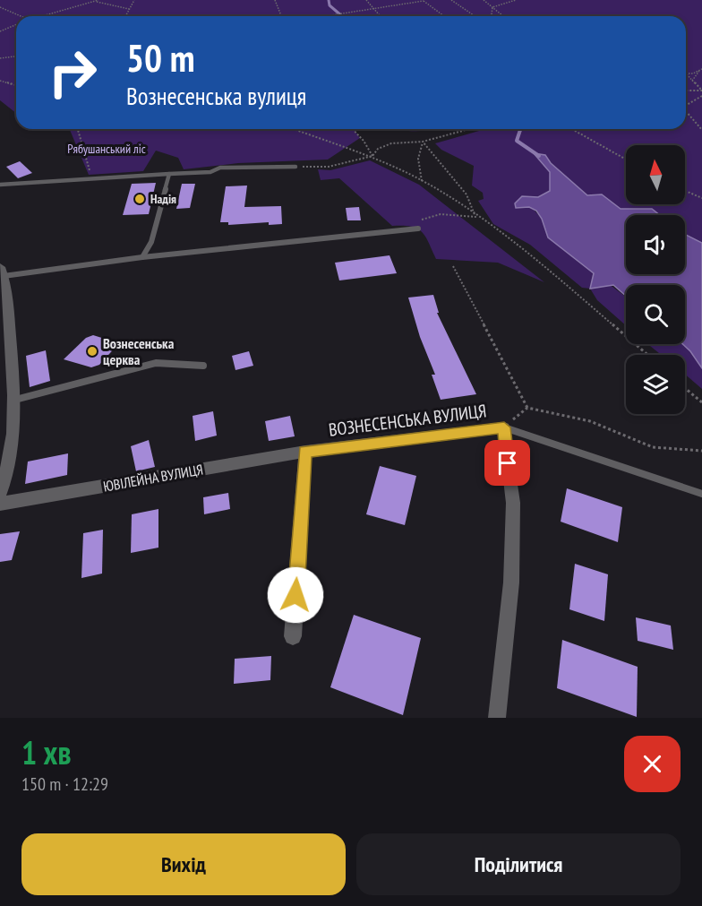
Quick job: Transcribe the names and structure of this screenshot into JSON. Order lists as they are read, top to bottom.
{
  "streets": {
    "street": ["ВОЗНЕСЕНСЬКА ВУЛИЦЯ", "ЮВІЛЕЙНА ВУЛИЦЯ"]
  },
  "crossings": [
    ["ВОЗНЕСЕНСЬКА ВУЛИЦЯ", "ЮВІЛЕЙНА ВУЛИЦЯ"]
  ],
  "parks": ["Рябушанський ліс"],
  "places": ["Надія", "Вознесенська церква"],
  "north": "top",
  "page": {
    "turn": ["50 m", "Вознесенська вулиця"],
    "heading": ["1 хв", "150 m · 12:29"],
    "buttons": ["Вихід", "Поділитися"]
  }
}
